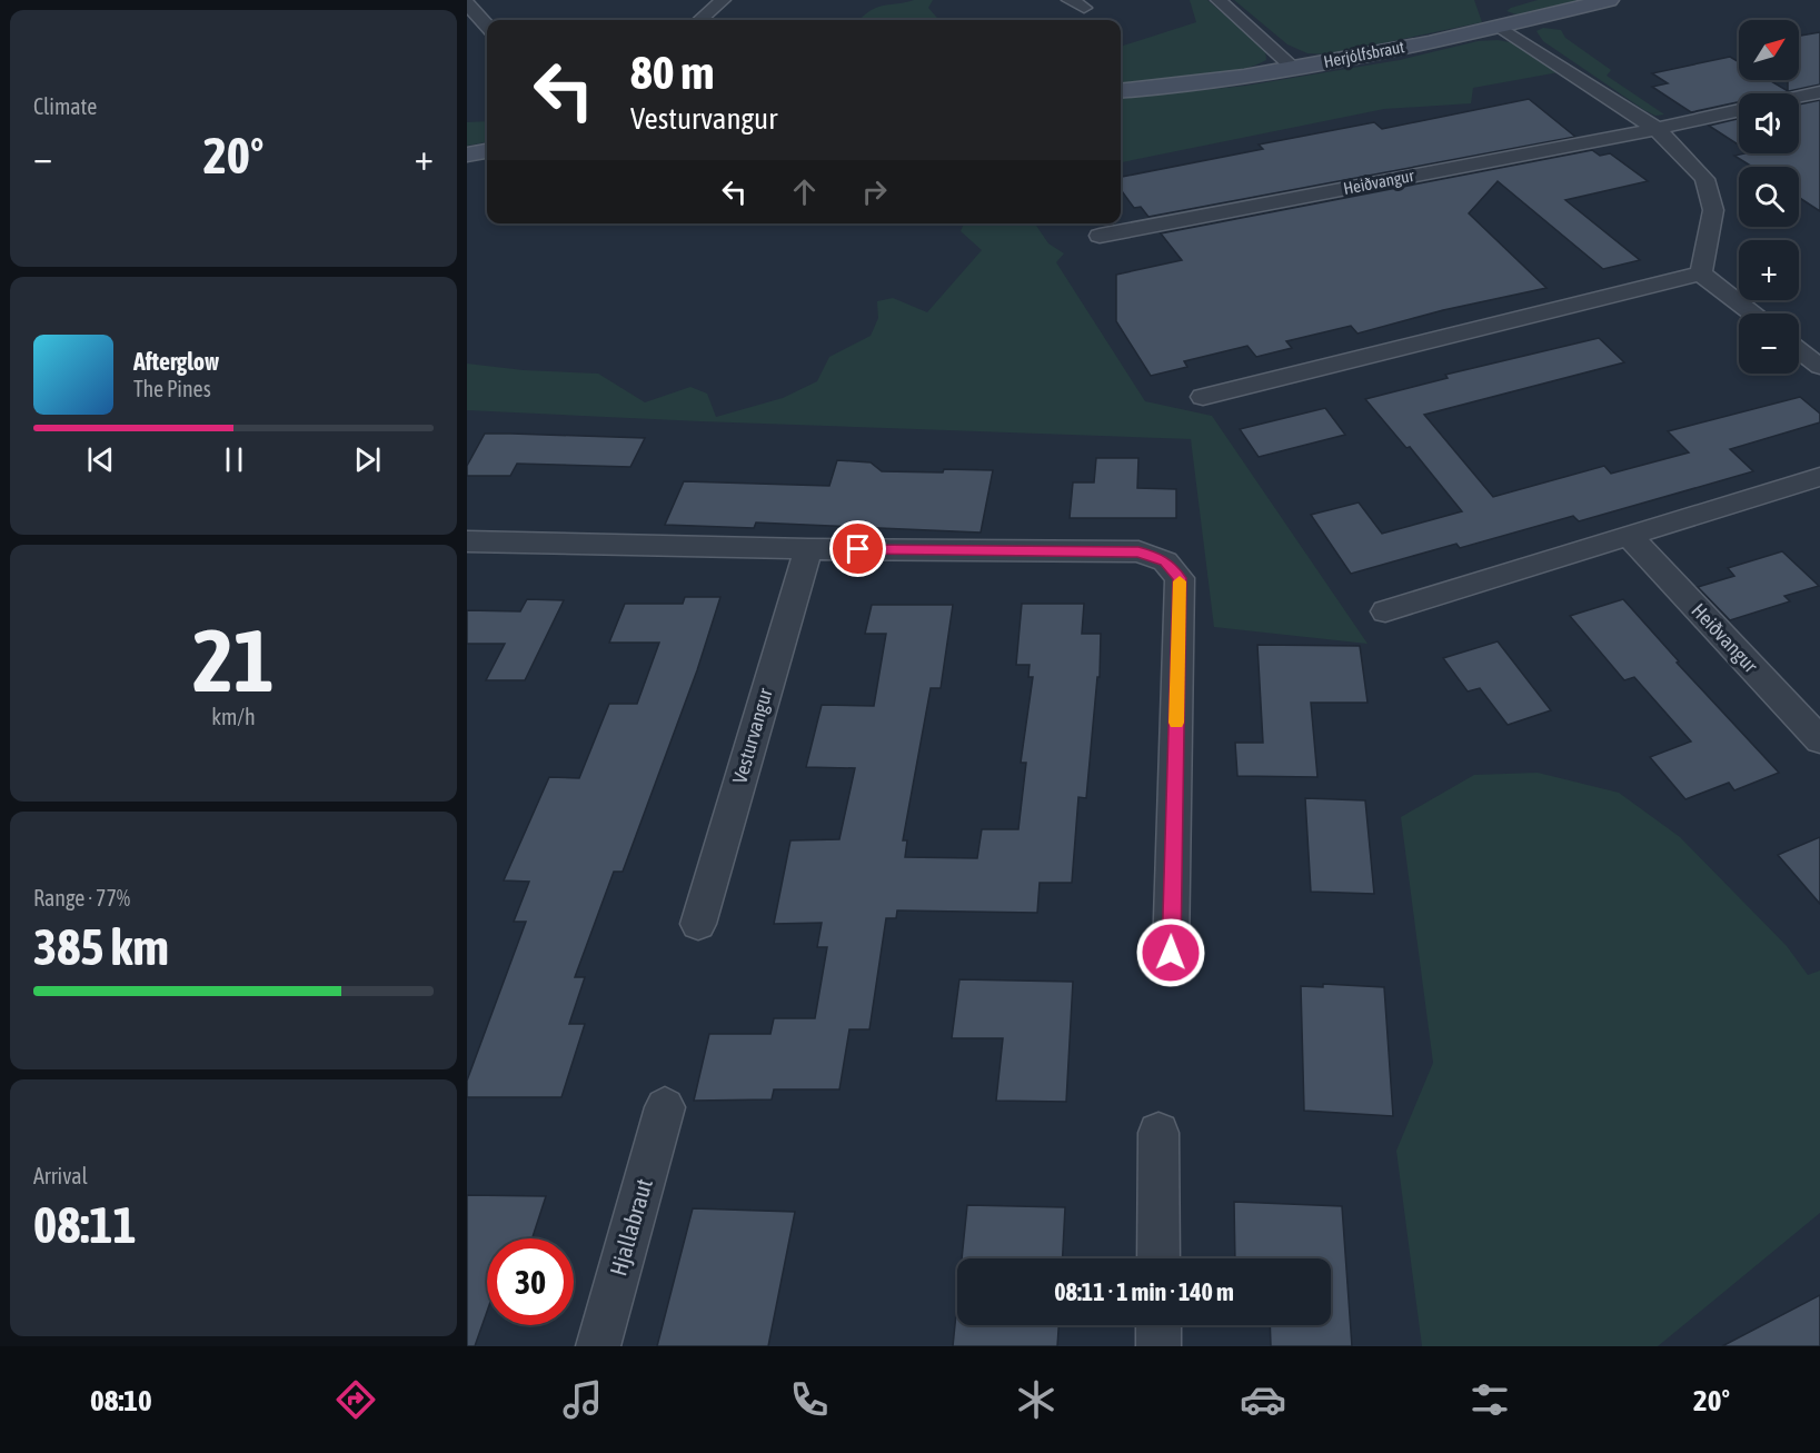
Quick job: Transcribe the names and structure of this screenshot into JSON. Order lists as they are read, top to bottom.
{
  "streets": {
    "street": [
      "Herjólfsbraut",
      "Heiðvangur",
      "Vesturvangur",
      "Hjallabraut"
    ]
  },
  "north": "top right",
  "page": {
    "tile": [
      "Climate",
      ["21", "km/h"],
      ["Range · 77%", "385 km"],
      ["Arrival", "08:11"]
    ],
    "map_buttons": ["+", "−"],
    "turn": ["80 m", "Vesturvangur"],
    "heat": ["−", "20°", "+"],
    "song": ["Afterglow", "The Pines"],
    "limit": "30",
    "trip": "08:11 · 1 min · 140 m",
    "tabs": ["08:10", "20°"]
  }
}
